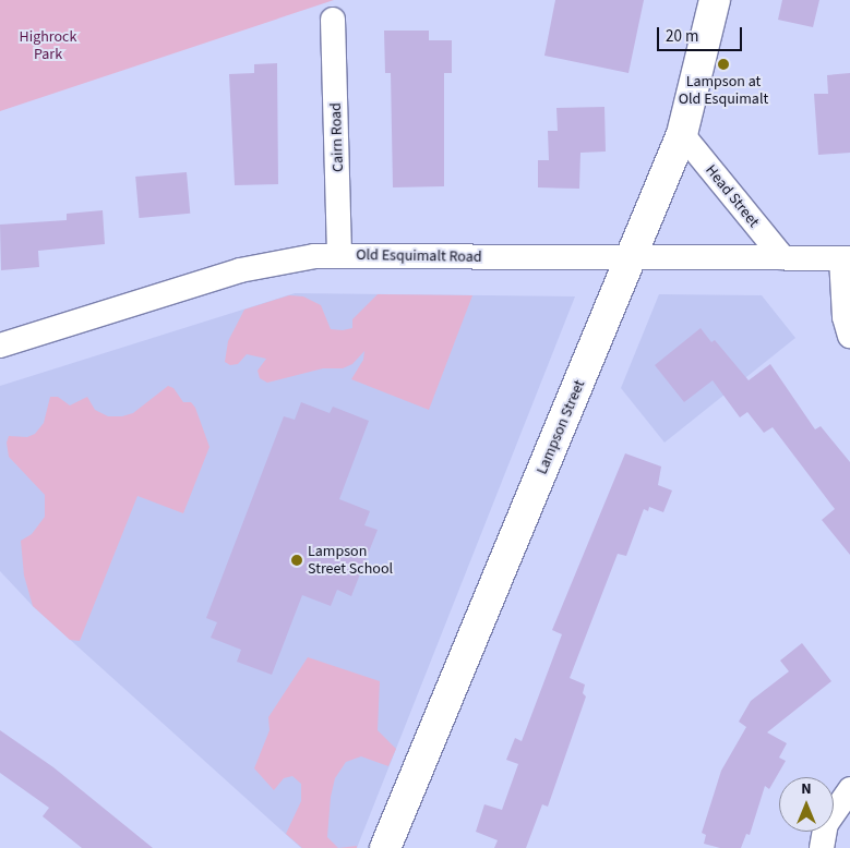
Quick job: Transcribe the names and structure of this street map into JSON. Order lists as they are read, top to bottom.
{
  "streets": {
    "main road": ["Lampson Street"],
    "street": ["Cairn Road", "Head Street", "Old Esquimalt Road"]
  },
  "crossings": [
    ["Cairn Road", "Old Esquimalt Road"],
    ["Head Street", "Old Esquimalt Road"],
    ["Head Street", "Lampson Street"],
    ["Old Esquimalt Road", "Lampson Street"]
  ],
  "parks": ["Highrock Park"],
  "places": ["Lampson at Old Esquimalt", "Lampson Street School"],
  "scale_bar": "20 m",
  "north": "top"
}
